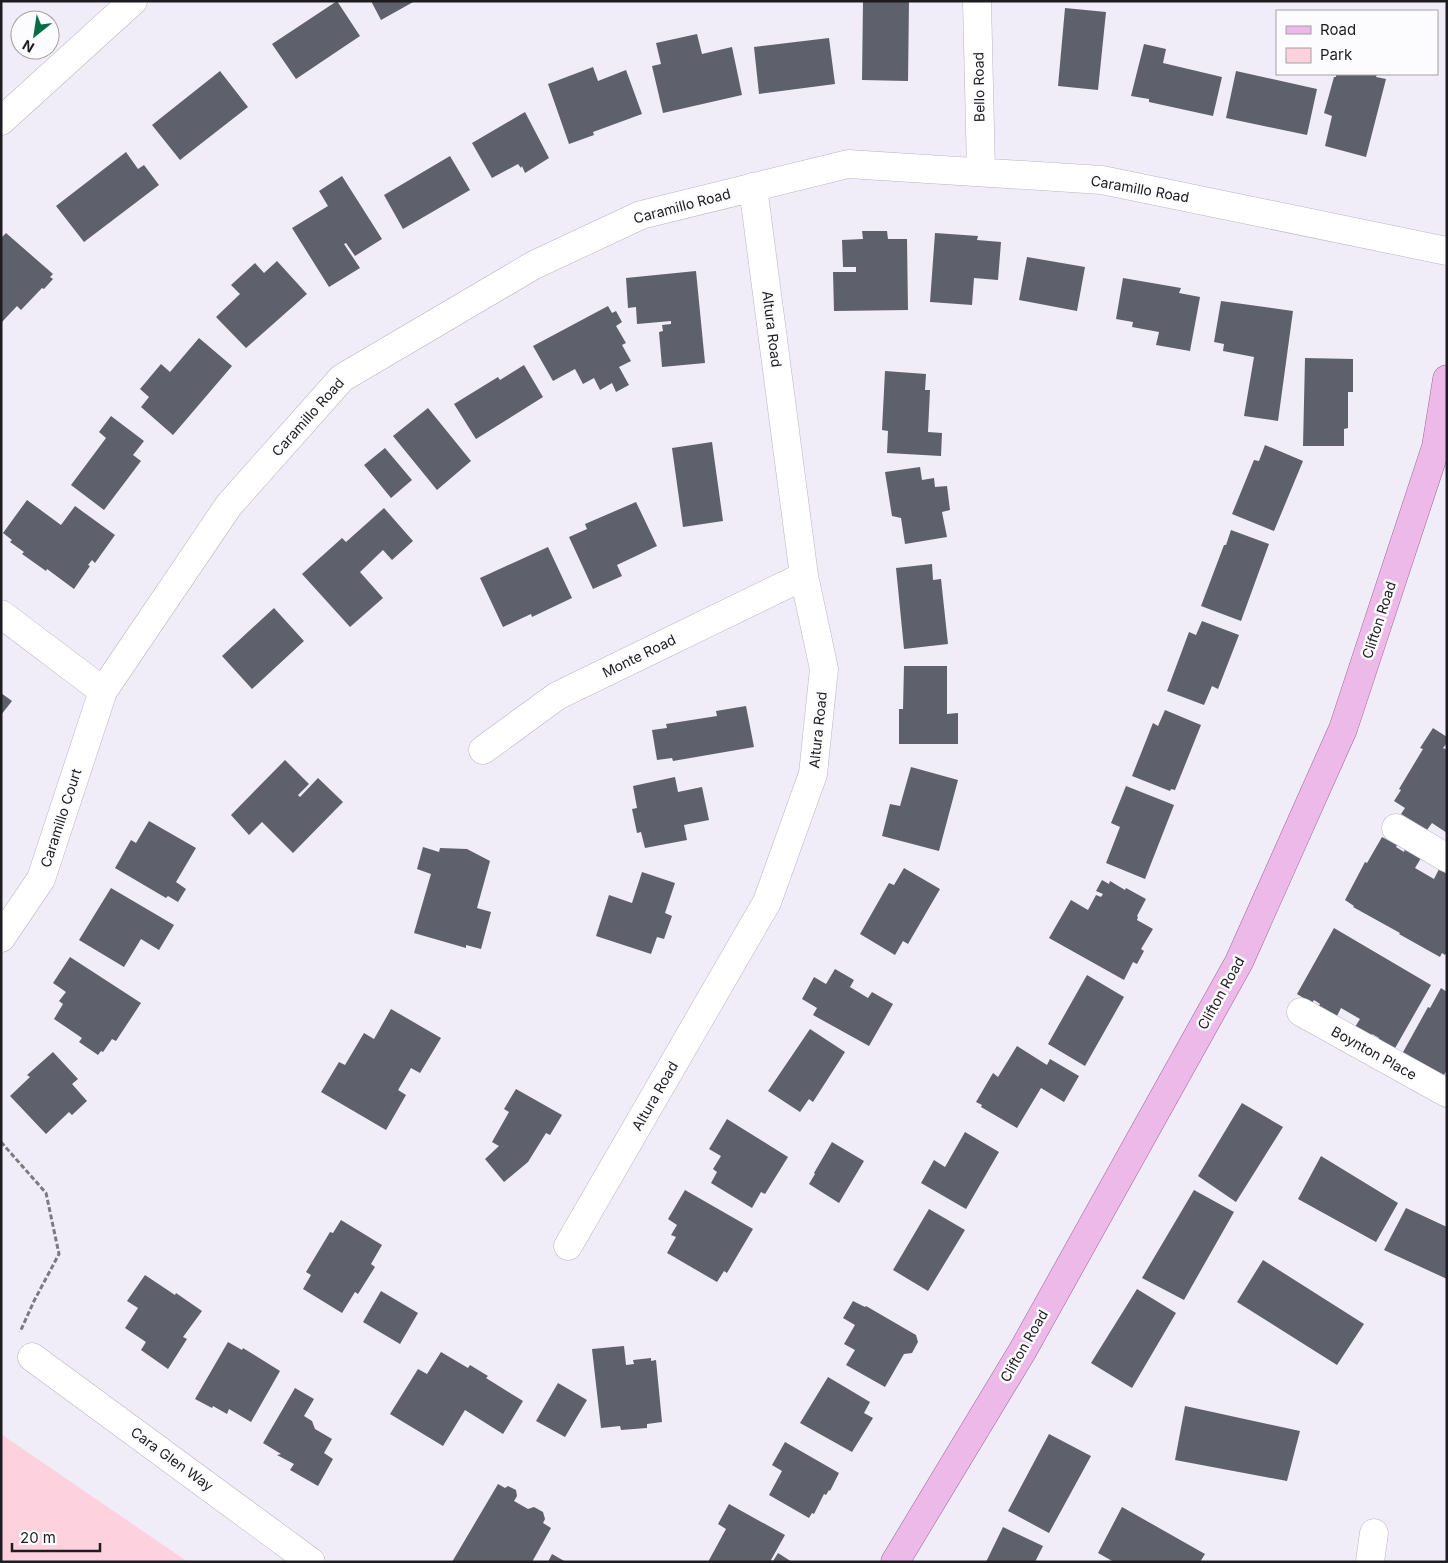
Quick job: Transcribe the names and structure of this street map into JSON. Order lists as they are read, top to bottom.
{
  "streets": {
    "main road": ["Clifton Road"],
    "street": [
      "Bello Road",
      "Caramillo Road",
      "Altura Road",
      "Monte Road",
      "Caramillo Court",
      "Boynton Place",
      "Cara Glen Way"
    ]
  },
  "crossings": [
    ["Bello Road", "Caramillo Road"],
    ["Caramillo Road", "Altura Road"],
    ["Caramillo Road", "Caramillo Court"],
    ["Altura Road", "Monte Road"]
  ],
  "legend": ["Road", "Park"],
  "scale_bar": "20 m",
  "north": "bottom left"
}
